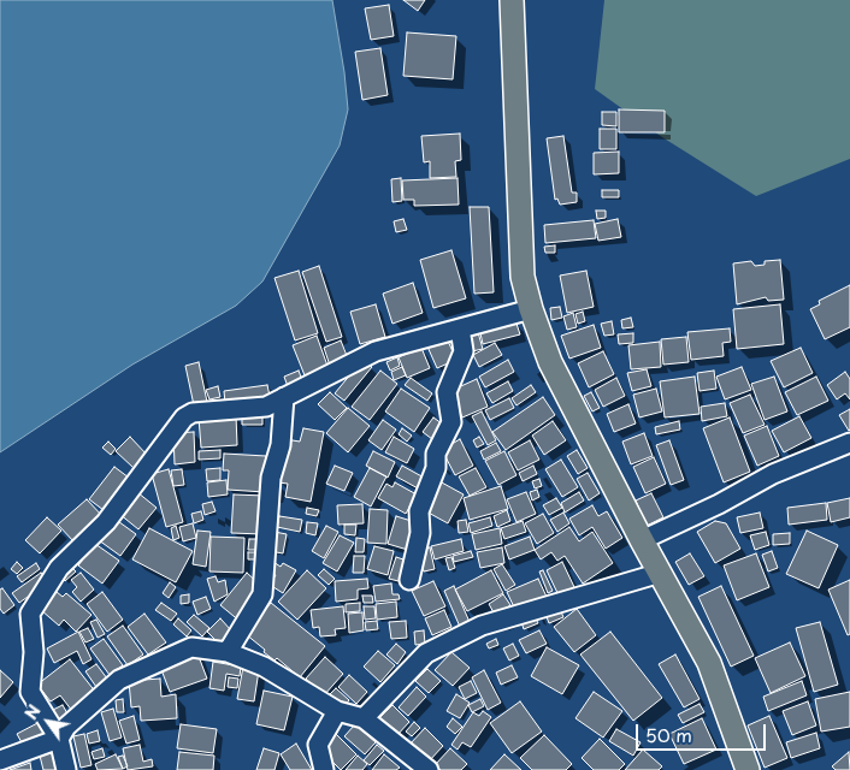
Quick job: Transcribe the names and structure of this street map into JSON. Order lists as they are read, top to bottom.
{
  "scale_bar": "50 m",
  "north": "top left"
}
